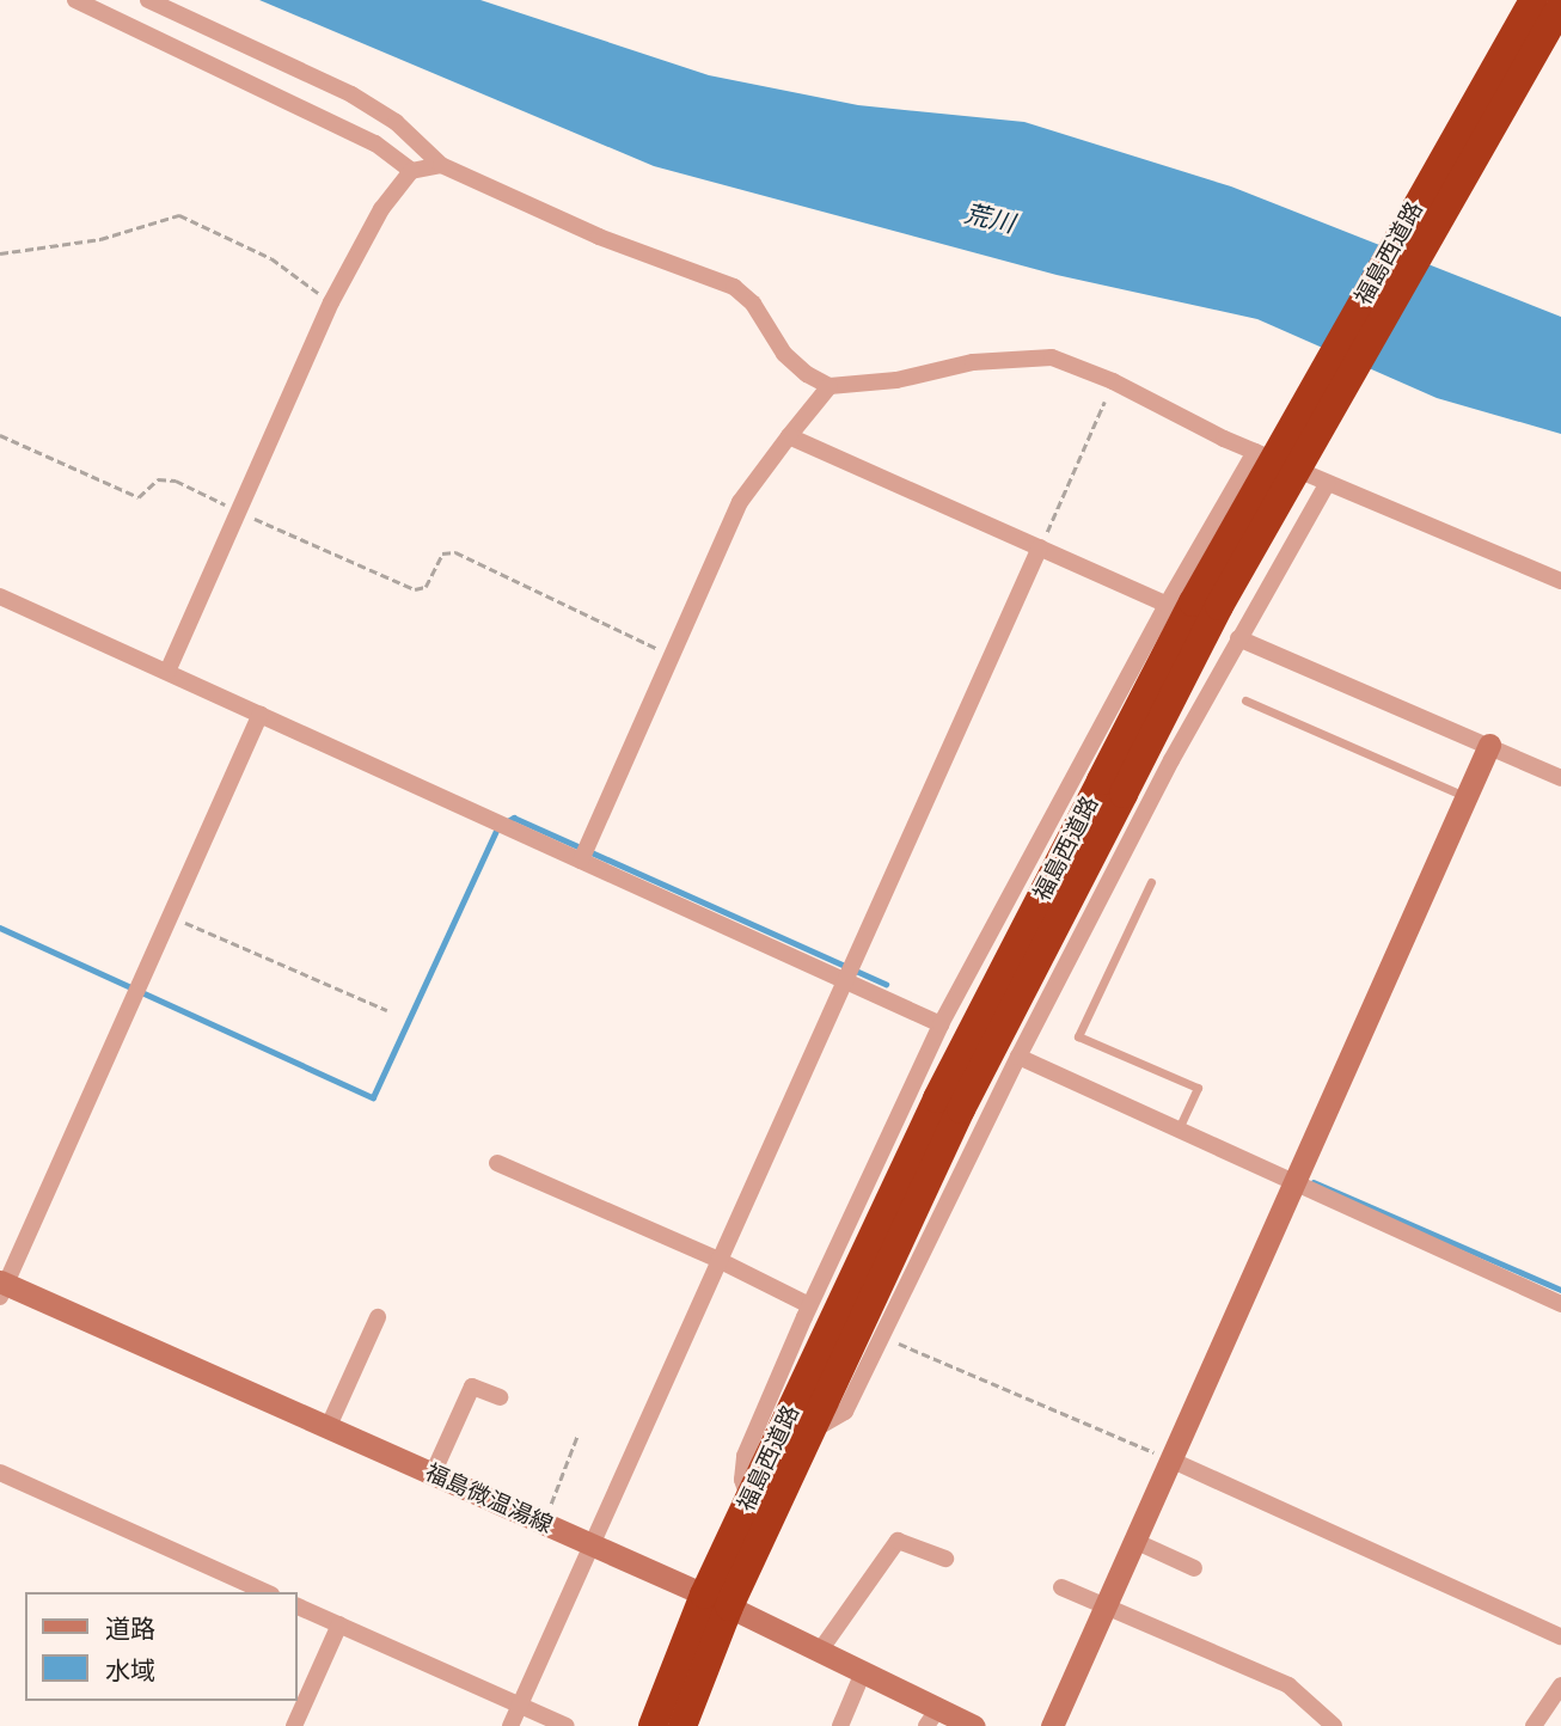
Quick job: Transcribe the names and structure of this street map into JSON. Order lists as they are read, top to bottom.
{
  "streets": {
    "highway": ["福島西道路"],
    "street": ["福島微温湯線"]
  },
  "crossings": [
    ["福島西道路", "福島微温湯線"]
  ],
  "water": ["荒川"],
  "legend": ["道路", "水域"]
}
